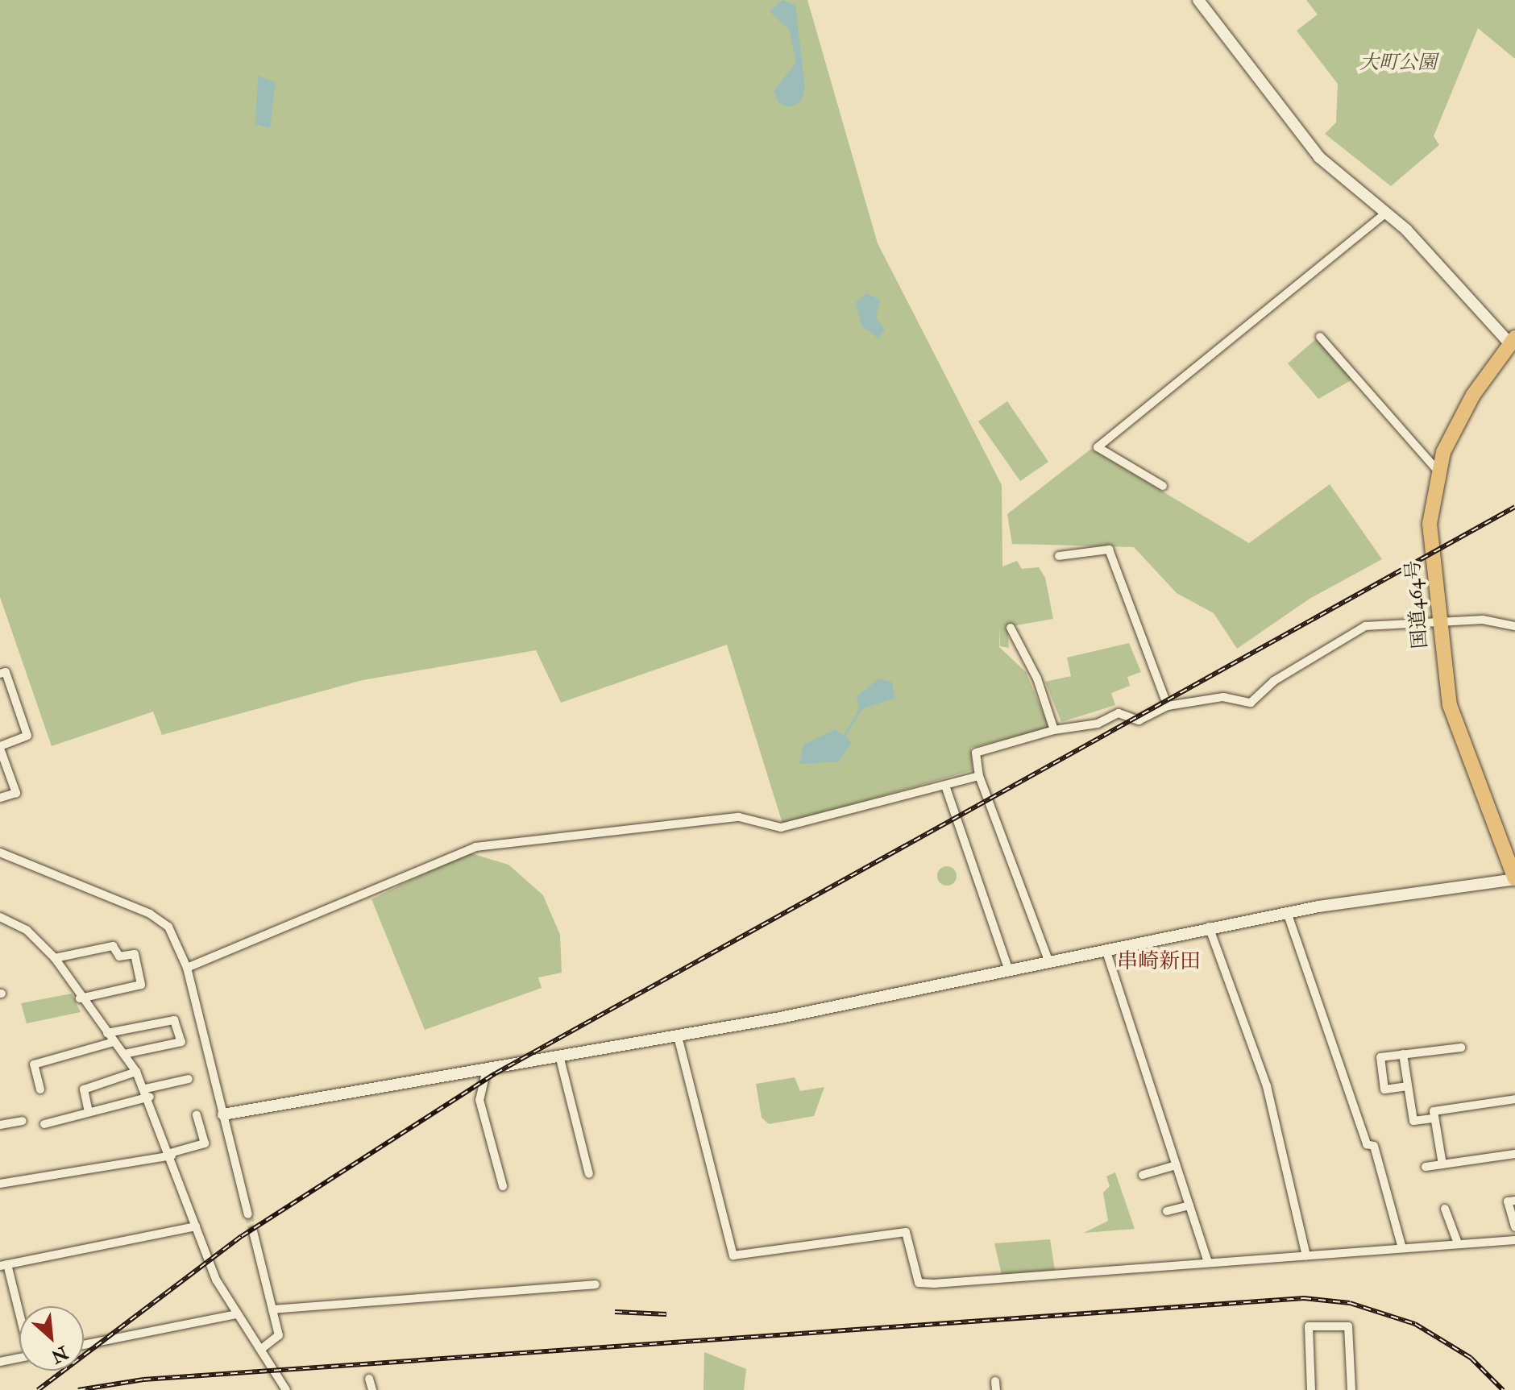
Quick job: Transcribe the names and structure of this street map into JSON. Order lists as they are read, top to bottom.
{
  "streets": {
    "highway": ["国道464号"]
  },
  "districts": ["串崎新田"],
  "parks": ["大町公園"],
  "north": "bottom right"
}
